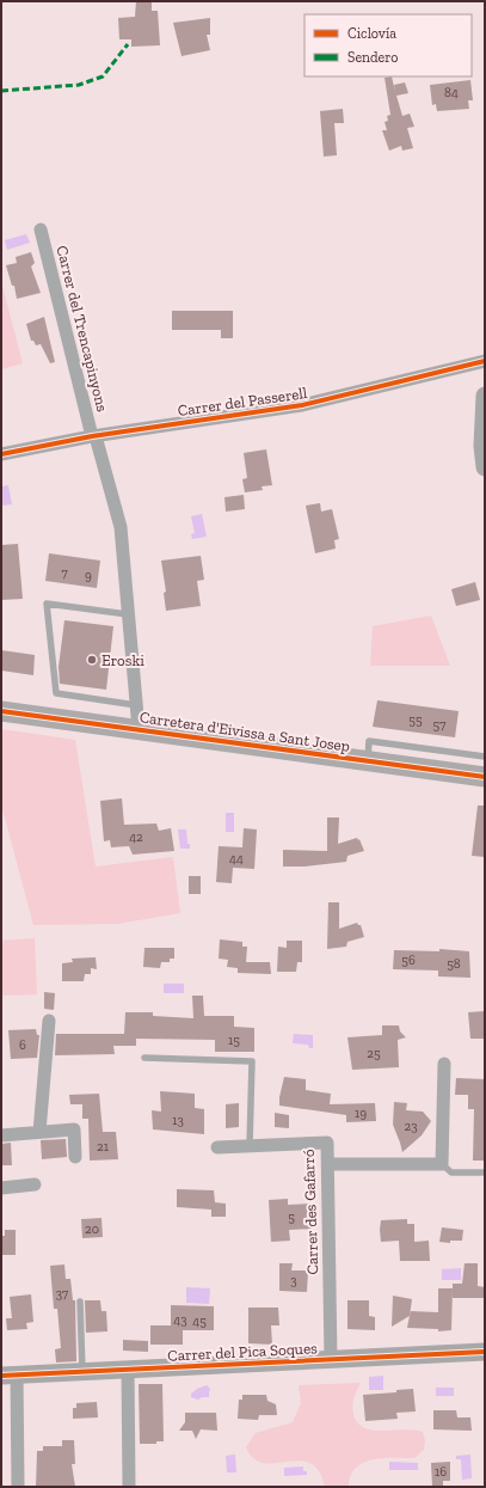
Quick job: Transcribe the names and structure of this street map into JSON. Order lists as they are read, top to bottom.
{
  "streets": {
    "main road": ["Carretera d'Eivissa a Sant Josep"],
    "street": [
      "Carrer del Trencapinyons",
      "Carrer del Passerell",
      "Carrer des Gafarró",
      "Carrer del Pica Soques"
    ]
  },
  "crossings": [
    ["Carrer del Trencapinyons", "Carrer del Passerell"],
    ["Carrer del Trencapinyons", "Carretera d'Eivissa a Sant Josep"],
    ["Carrer des Gafarró", "Carrer del Pica Soques"]
  ],
  "places": ["Eroski"],
  "house_numbers": [
    "84",
    "7",
    "9",
    "55",
    "57",
    "42",
    "44",
    "56",
    "58",
    "15",
    "6",
    "25",
    "19",
    "13",
    "23",
    "21",
    "5",
    "20",
    "3",
    "37",
    "43",
    "45",
    "16"
  ],
  "legend": ["Ciclovía", "Sendero"]
}
